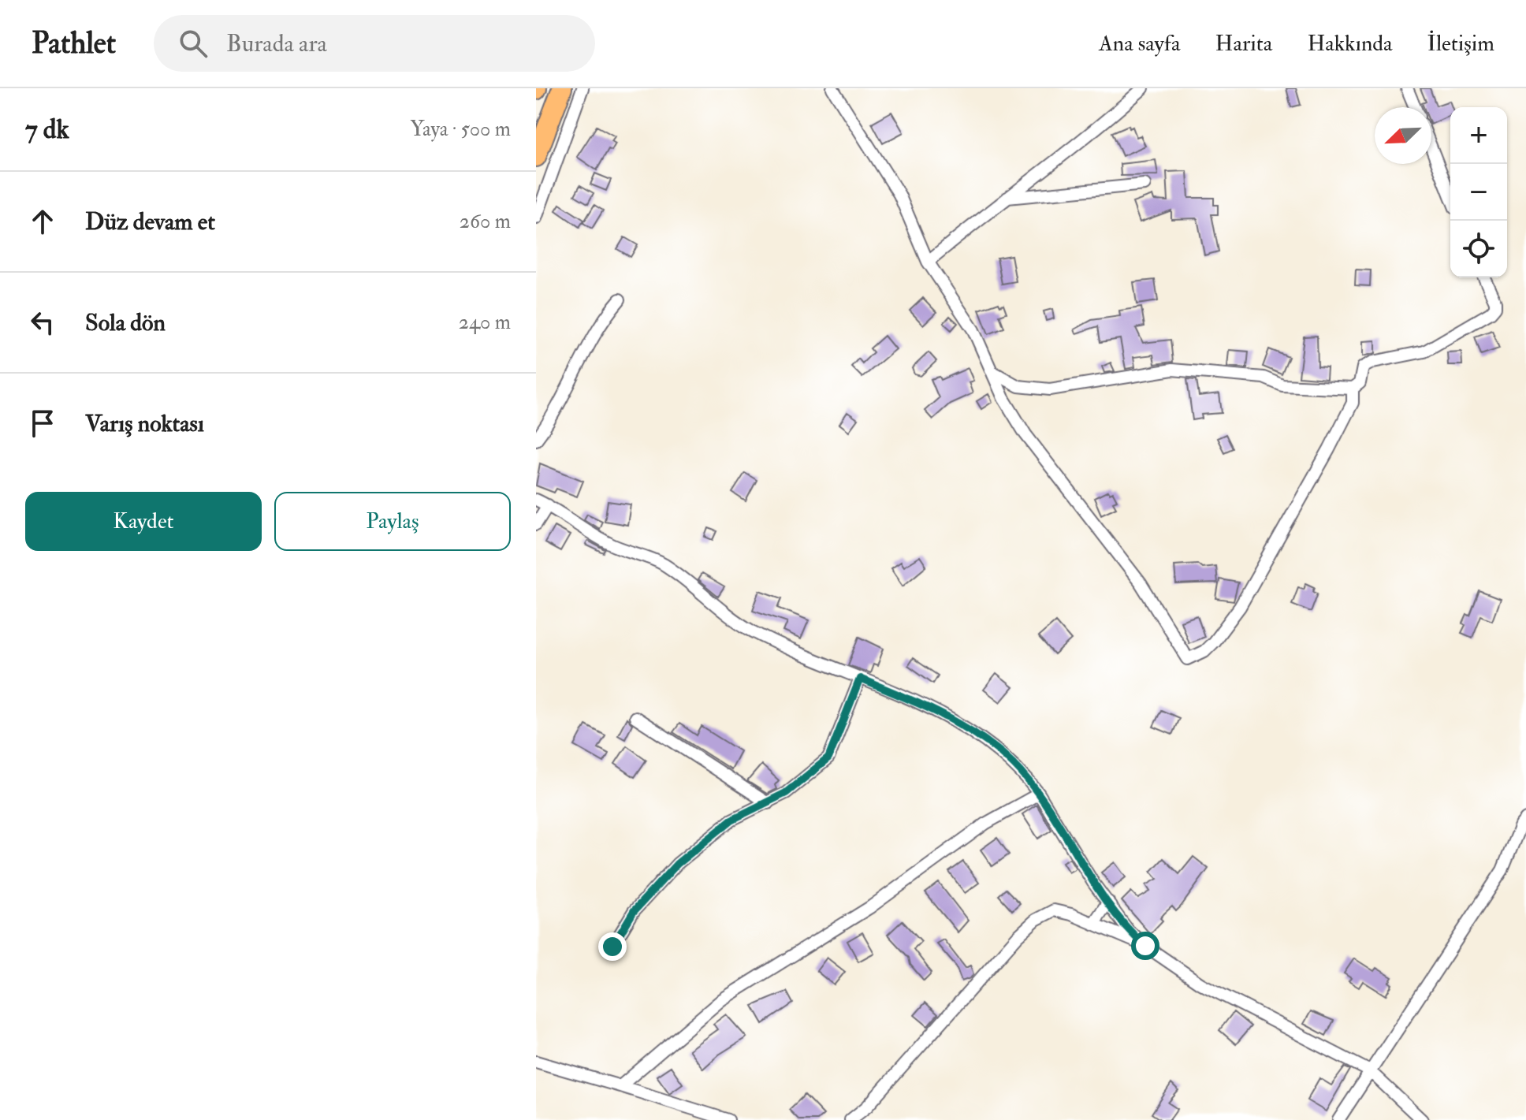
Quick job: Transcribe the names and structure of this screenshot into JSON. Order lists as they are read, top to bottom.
{
  "north": "bottom left",
  "page": {
    "header": "Pathlet",
    "search": "Burada ara",
    "nav": [
      "Ana sayfa",
      "Harita",
      "Hakkında",
      "İletişim"
    ],
    "heading": ["7 dk", "Yaya · 500 m"],
    "map_buttons": ["+", "−"],
    "list": [
      ["Düz devam et", "260 m"],
      ["Sola dön", "240 m"],
      "Varış noktası"
    ],
    "buttons": ["Kaydet", "Paylaş"]
  }
}
